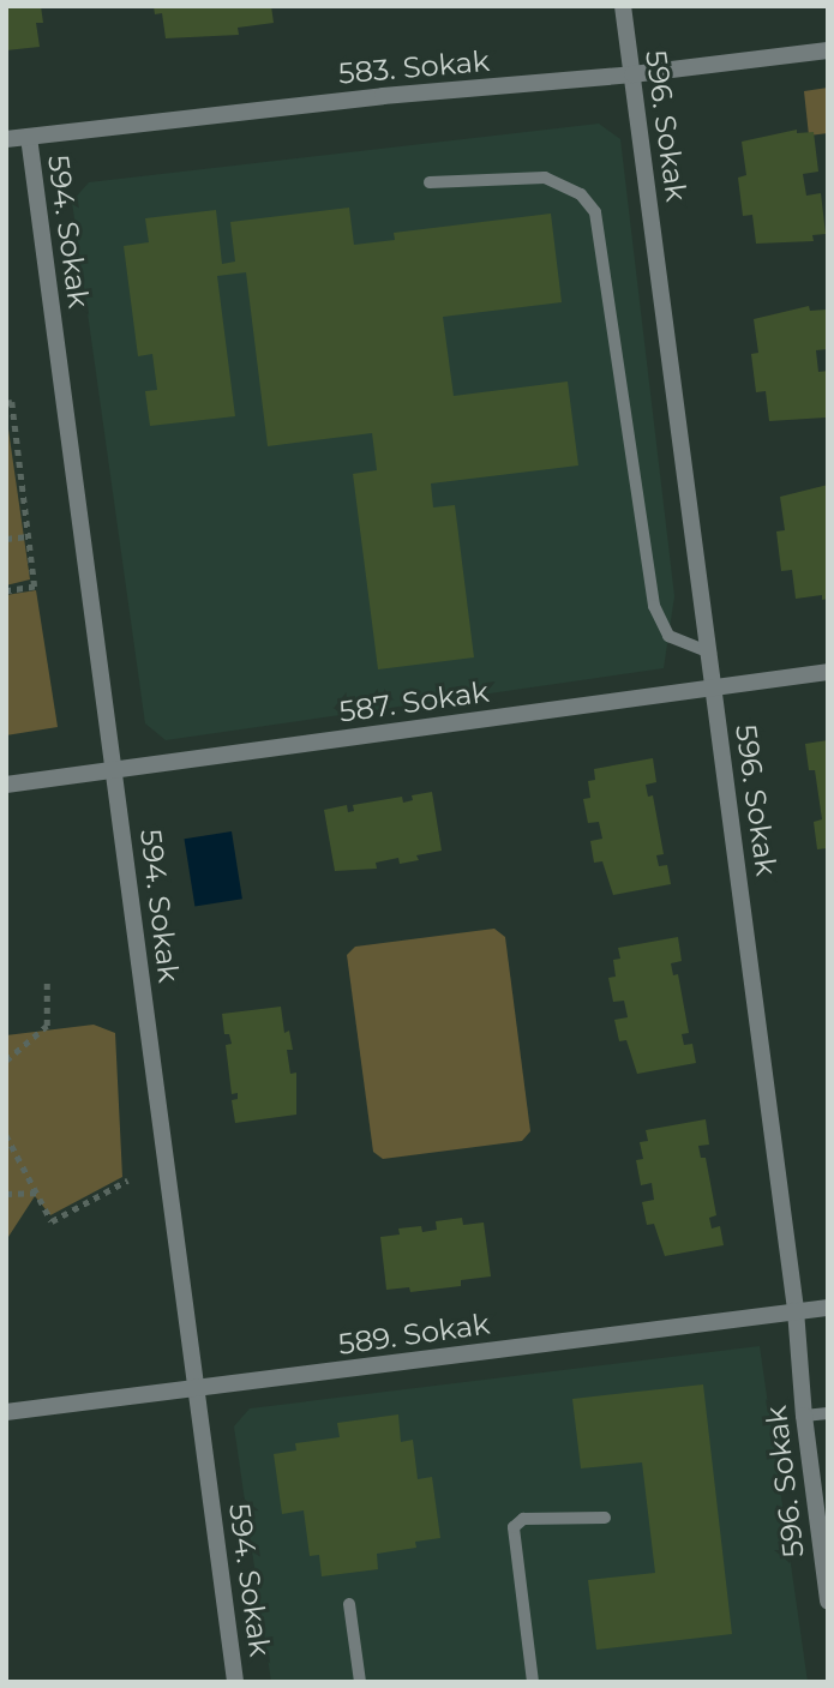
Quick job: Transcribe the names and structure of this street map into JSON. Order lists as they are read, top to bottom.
{
  "streets": {
    "street": [
      "583. Sokak",
      "596. Sokak",
      "594. Sokak",
      "587. Sokak",
      "589. Sokak"
    ]
  },
  "crossings": [
    ["583. Sokak", "596. Sokak"],
    ["583. Sokak", "594. Sokak"],
    ["596. Sokak", "587. Sokak"],
    ["596. Sokak", "589. Sokak"],
    ["594. Sokak", "587. Sokak"],
    ["594. Sokak", "589. Sokak"]
  ]
}
